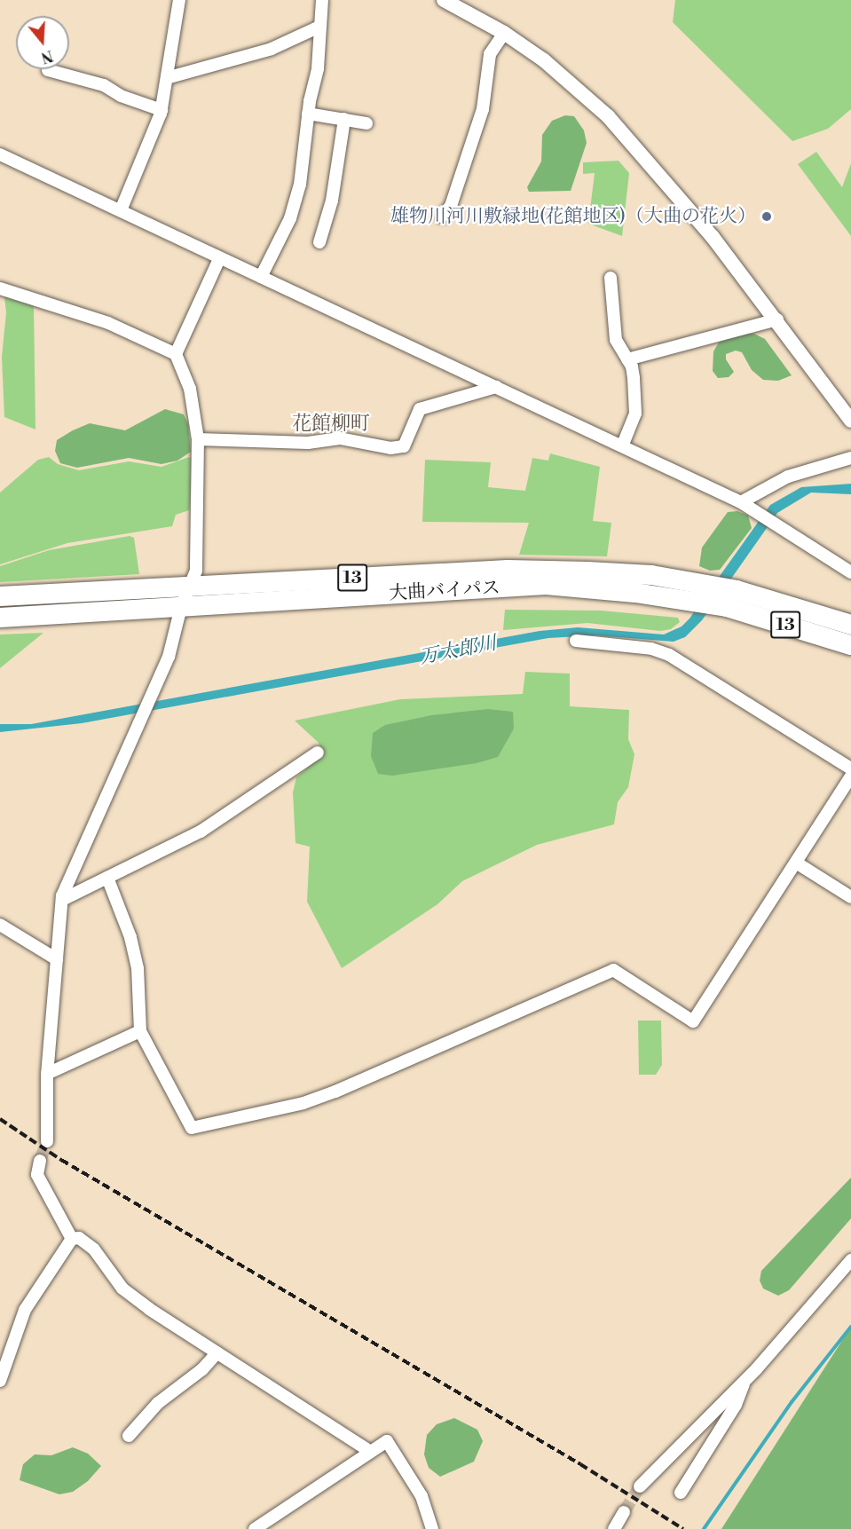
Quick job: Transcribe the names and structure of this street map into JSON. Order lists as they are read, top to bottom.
{
  "streets": {
    "highway": ["13", "大曲バイパス"]
  },
  "districts": ["花館柳町"],
  "water": ["万太郎川"],
  "places": ["雄物川河川敷緑地(花館地区)（大曲の花火）"],
  "north": "bottom"
}
